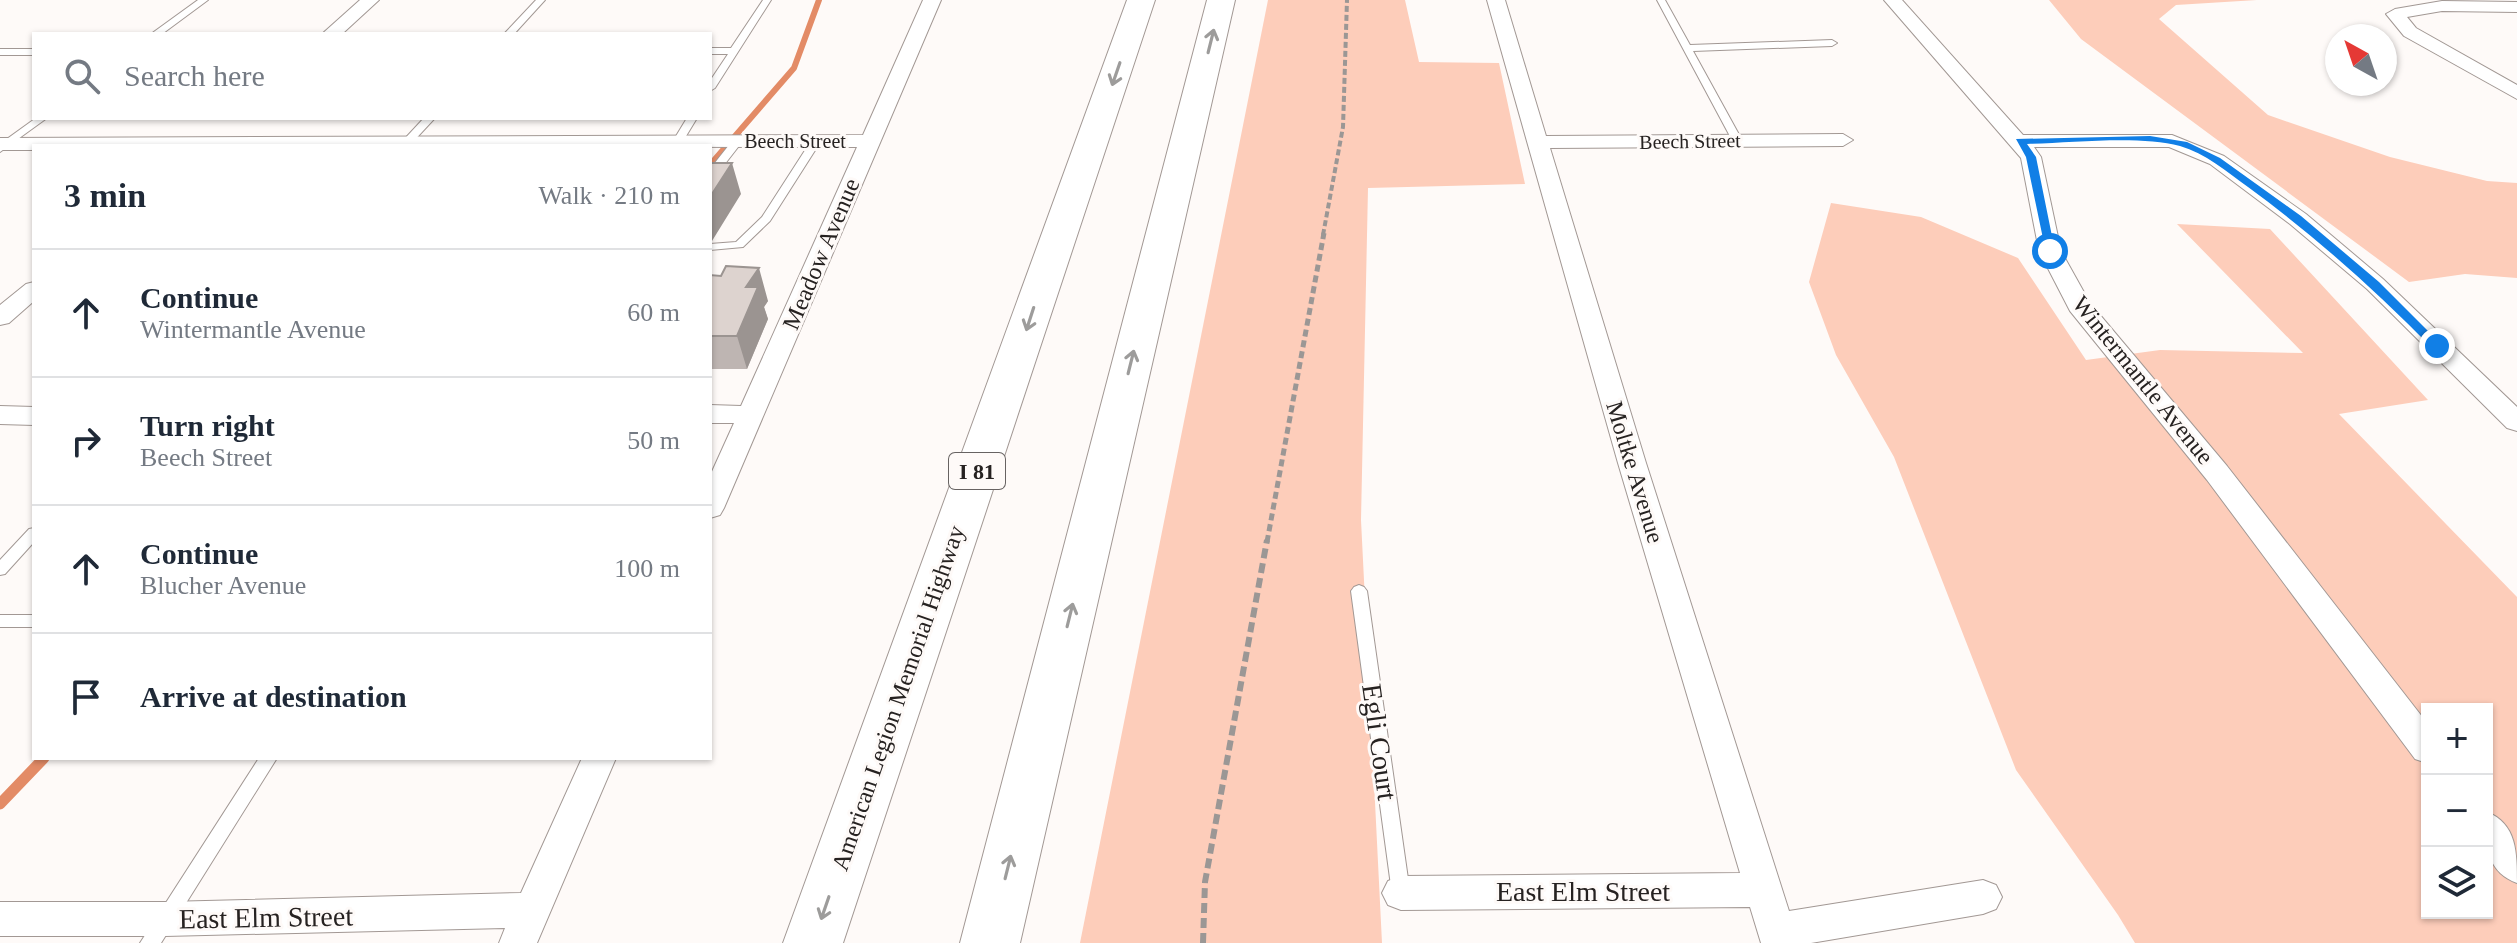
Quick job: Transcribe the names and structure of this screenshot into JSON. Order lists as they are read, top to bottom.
{
  "streets": {
    "highway": ["I 81", "American Legion Memorial Highway"],
    "street": [
      "Beech Street",
      "Meadow Avenue",
      "Wintermantle Avenue",
      "Moltke Avenue",
      "East Elm Street"
    ],
    "lane": ["Egli Court"]
  },
  "crossings": [
    ["Beech Street", "Meadow Avenue"],
    ["Beech Street", "Moltke Avenue"],
    ["Moltke Avenue", "East Elm Street"],
    ["Egli Court", "East Elm Street"]
  ],
  "north": "top left",
  "page": {
    "search": "Search here",
    "heading": ["3 min", "Walk · 210 m"],
    "list": [
      ["Continue", "Wintermantle Avenue", "60 m"],
      ["Turn right", "Beech Street", "50 m"],
      ["Continue", "Blucher Avenue", "100 m"],
      "Arrive at destination"
    ],
    "map_buttons": ["+", "−"]
  }
}
